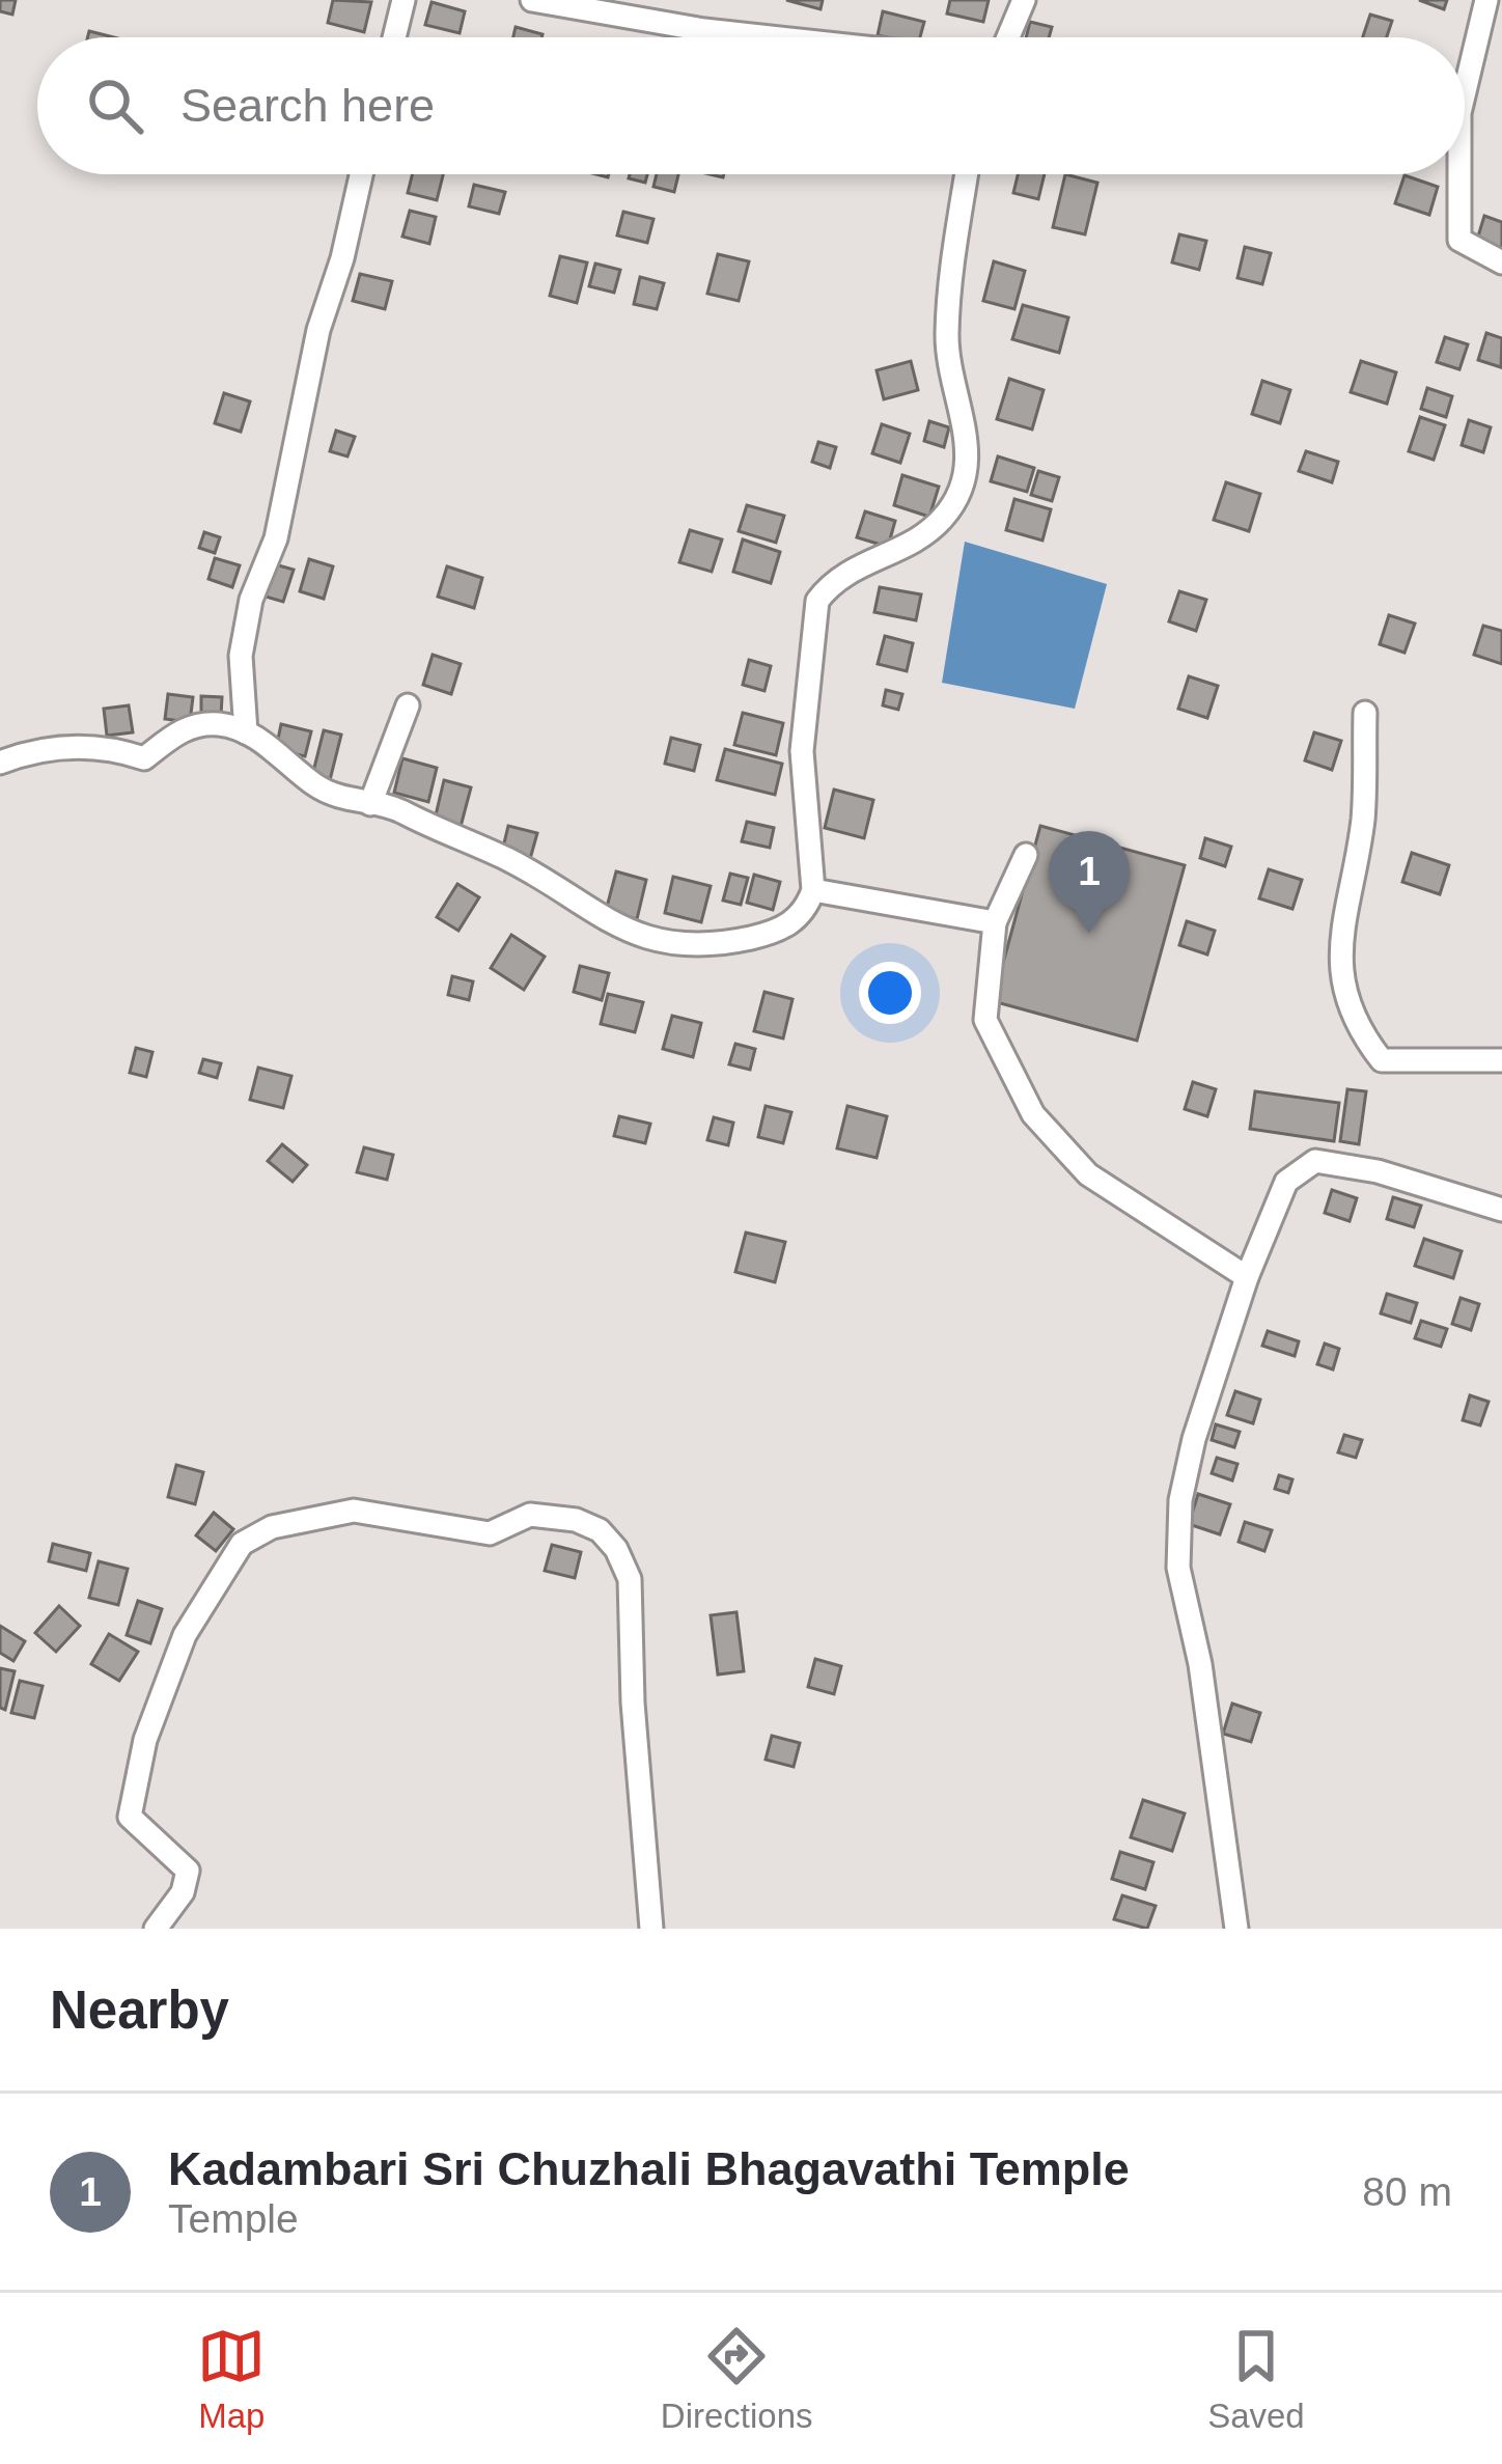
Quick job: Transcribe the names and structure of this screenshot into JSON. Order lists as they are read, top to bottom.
{
  "page": {
    "search": "Search here",
    "pins": "1",
    "heading": "Nearby",
    "list": [
      {
        "mark": "1",
        "name": "Kadambari Sri Chuzhali Bhagavathi Temple",
        "note": "Temple",
        "value": "80 m"
      }
    ],
    "nav": ["Map", "Directions", "Saved"]
  }
}
